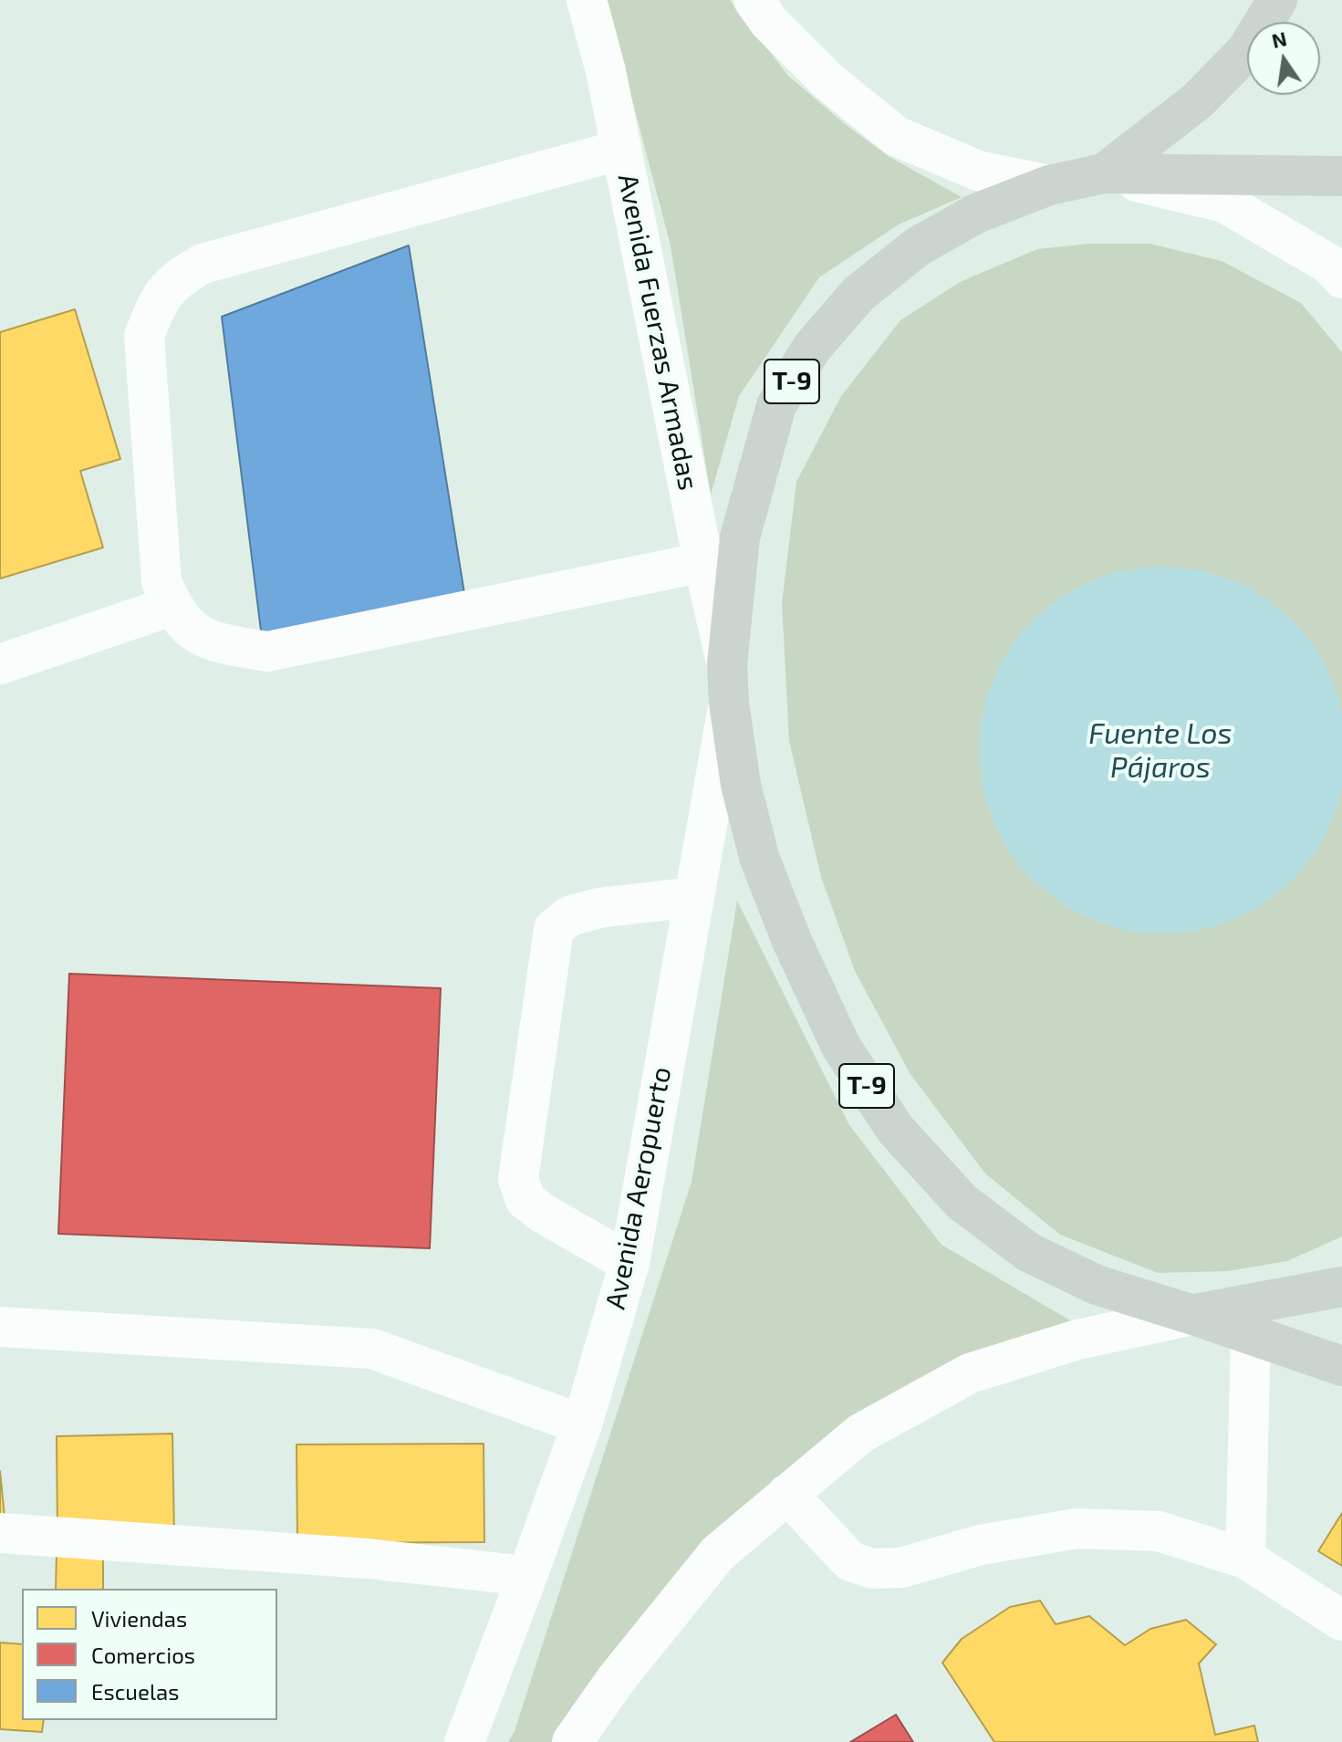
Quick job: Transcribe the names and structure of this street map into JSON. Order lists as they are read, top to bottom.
{
  "streets": {
    "highway": ["T-9"],
    "street": ["Avenida Fuerzas Armadas", "Avenida Aeropuerto"]
  },
  "crossings": [
    ["Avenida Fuerzas Armadas", "T-9"],
    ["Avenida Fuerzas Armadas", "Avenida Aeropuerto"],
    ["T-9", "Avenida Aeropuerto"]
  ],
  "water": ["Fuente Los Pájaros"],
  "legend": ["Viviendas", "Comercios", "Escuelas"],
  "north": "top"
}
